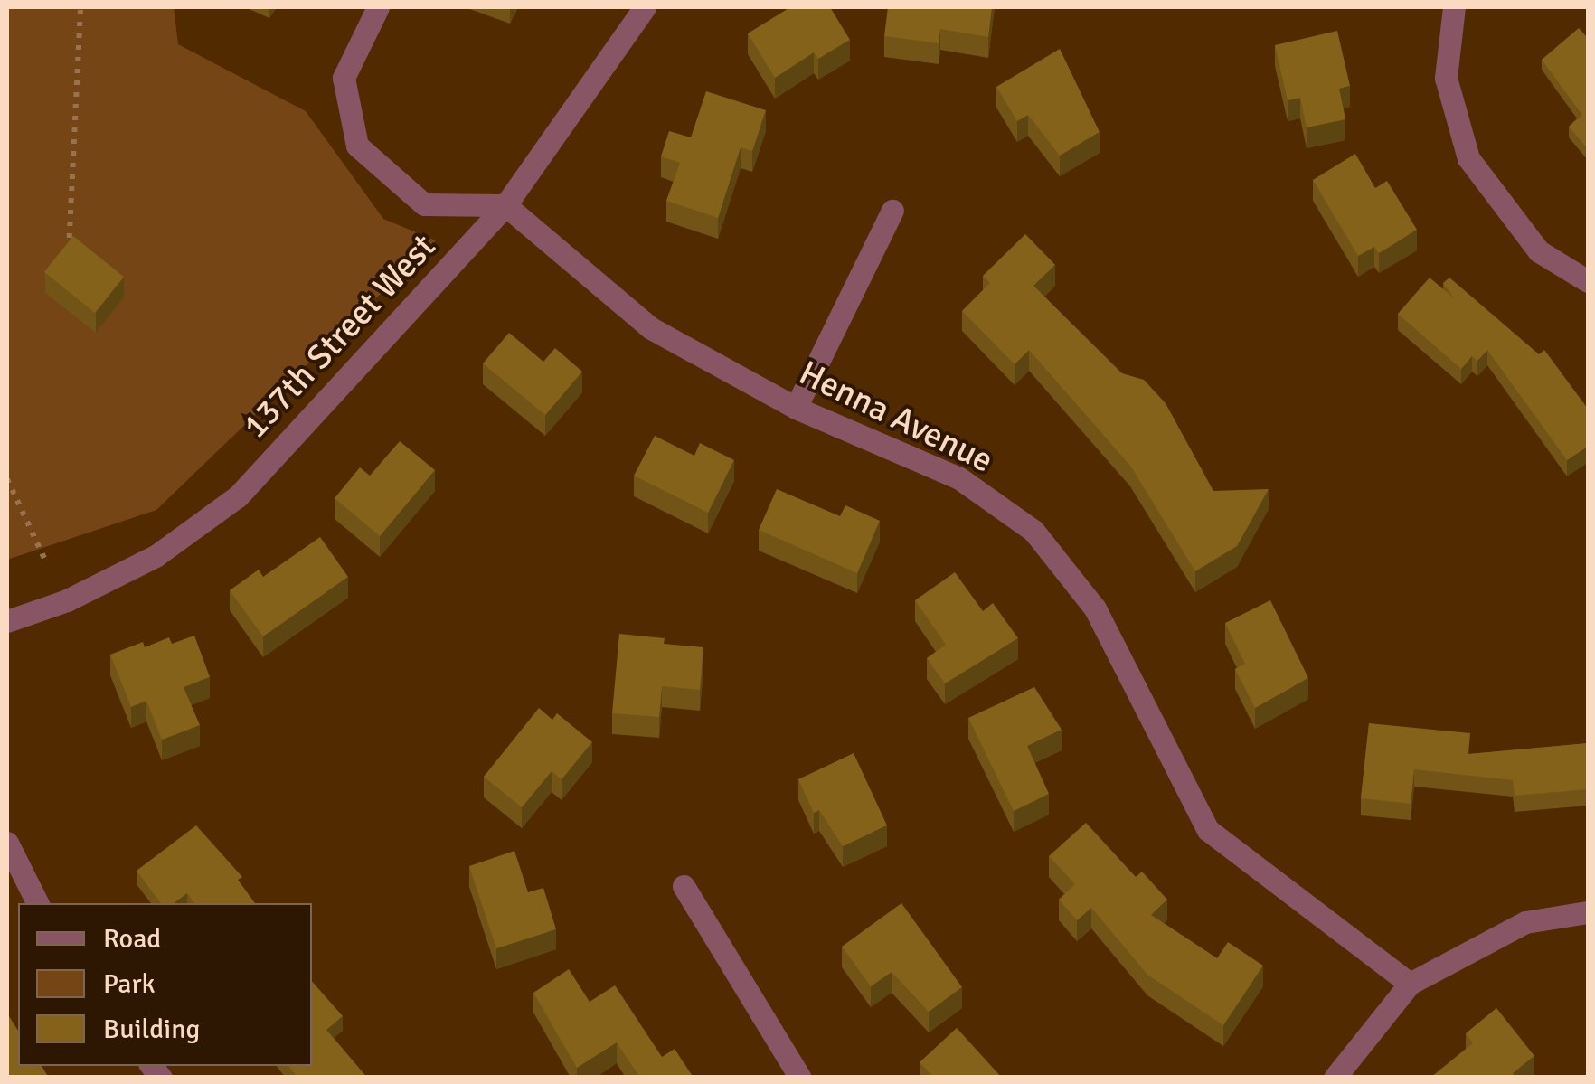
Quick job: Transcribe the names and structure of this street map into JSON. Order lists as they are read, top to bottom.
{
  "streets": {
    "street": ["137th Street West", "Henna Avenue"]
  },
  "crossings": [
    ["137th Street West", "Henna Avenue"]
  ],
  "legend": ["Road", "Park", "Building"]
}
